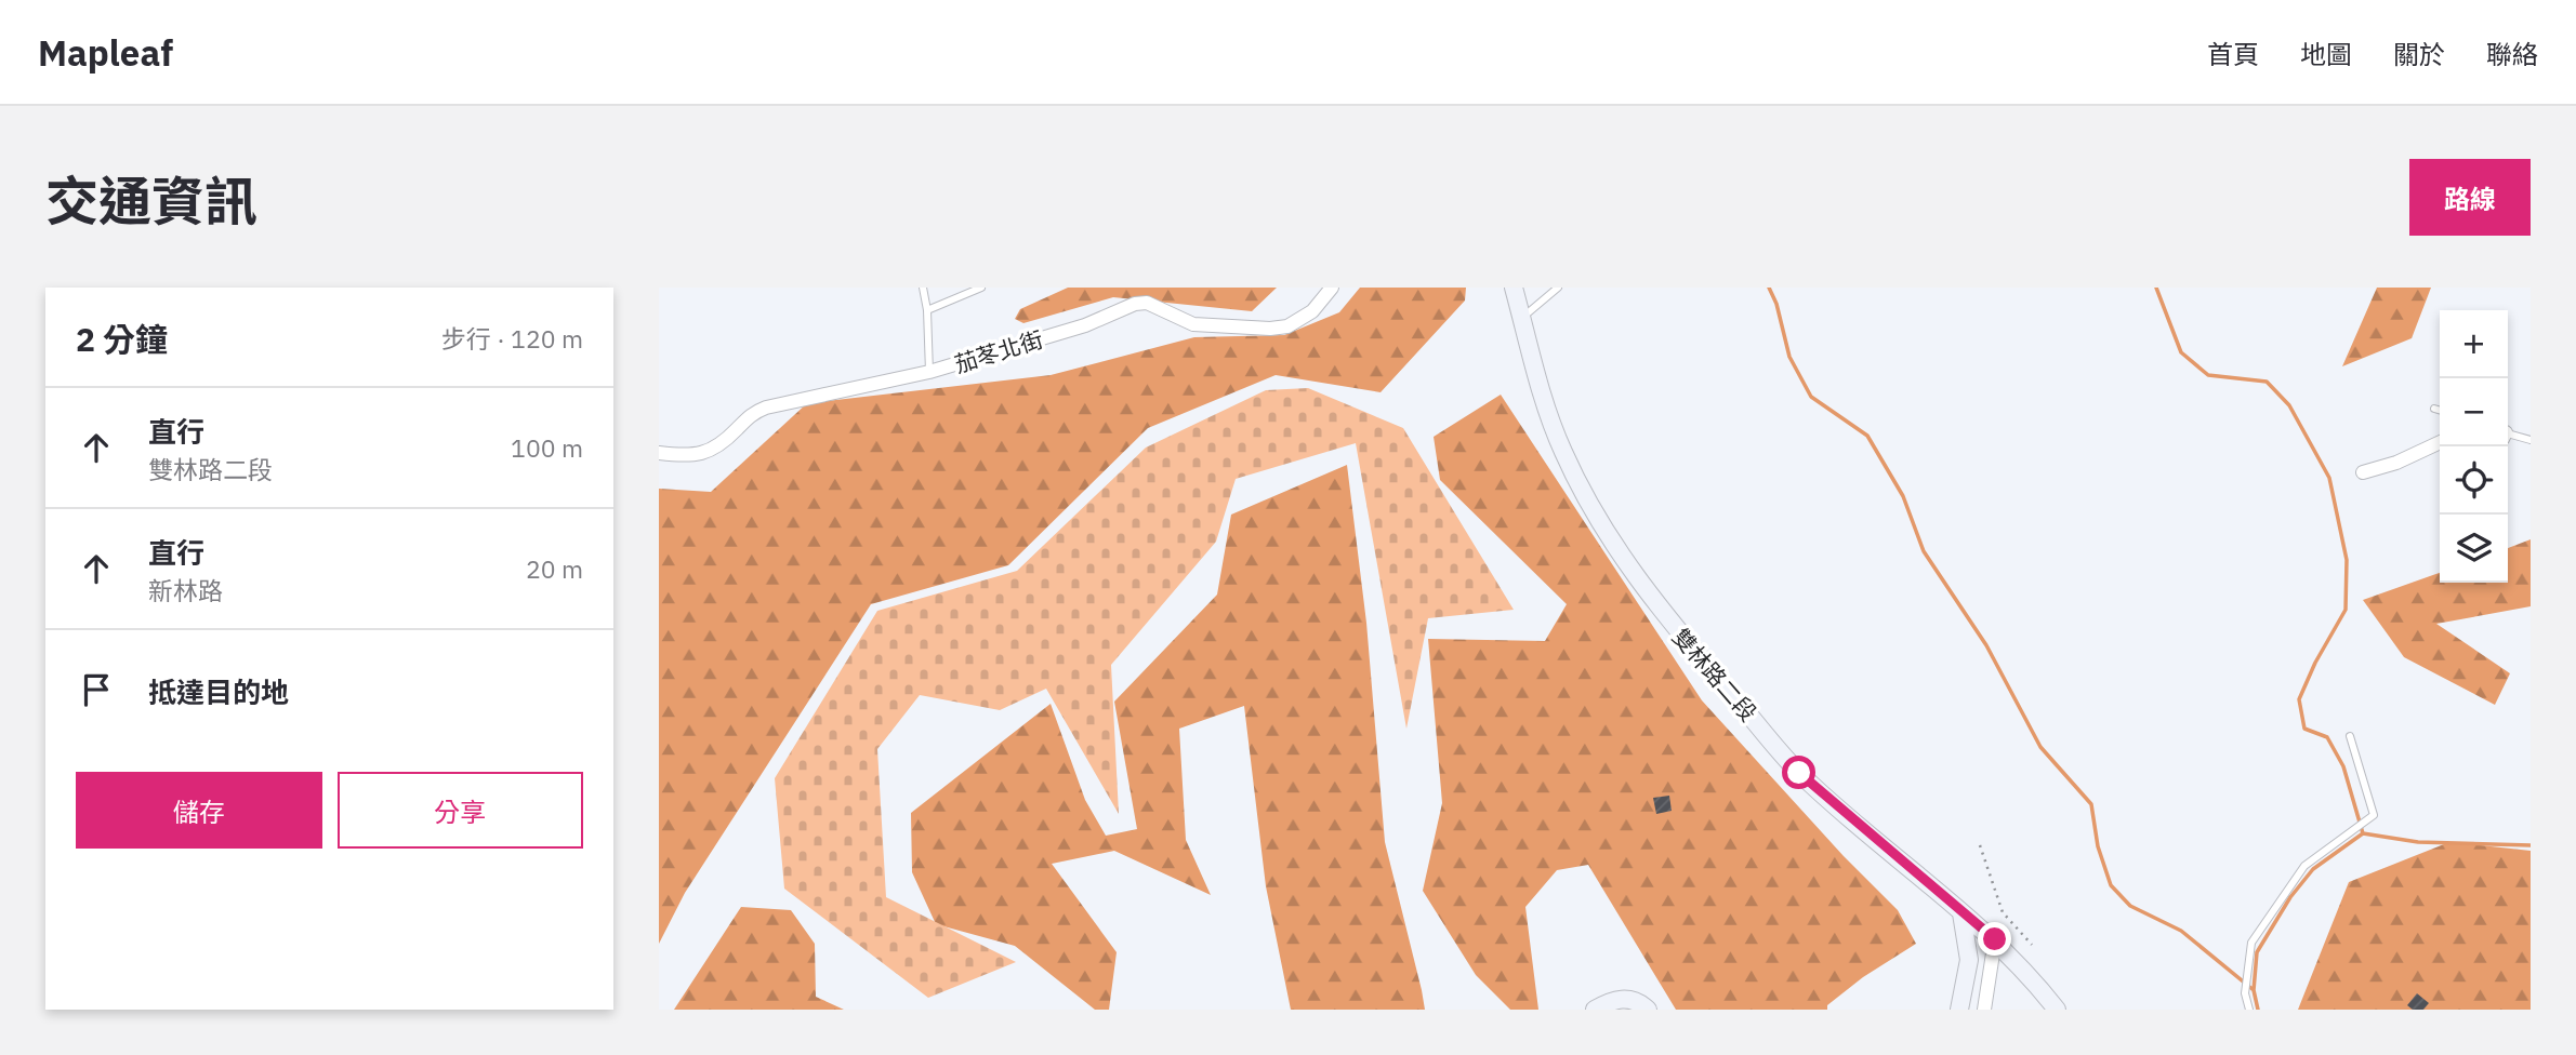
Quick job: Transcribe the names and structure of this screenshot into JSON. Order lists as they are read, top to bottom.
{
  "streets": {
    "street": ["茄苳北街", "雙林路二段"]
  },
  "page": {
    "header": "Mapleaf",
    "nav": [
      "首頁",
      "地圖",
      "關於",
      "聯絡"
    ],
    "title": "交通資訊",
    "buttons": [
      "路線",
      ["儲存", "分享"]
    ],
    "heading": ["2 分鐘", "步行 · 120 m"],
    "map_buttons": ["+", "−"],
    "list": [
      ["直行", "雙林路二段", "100 m"],
      ["直行", "新林路", "20 m"],
      "抵達目的地"
    ]
  }
}
